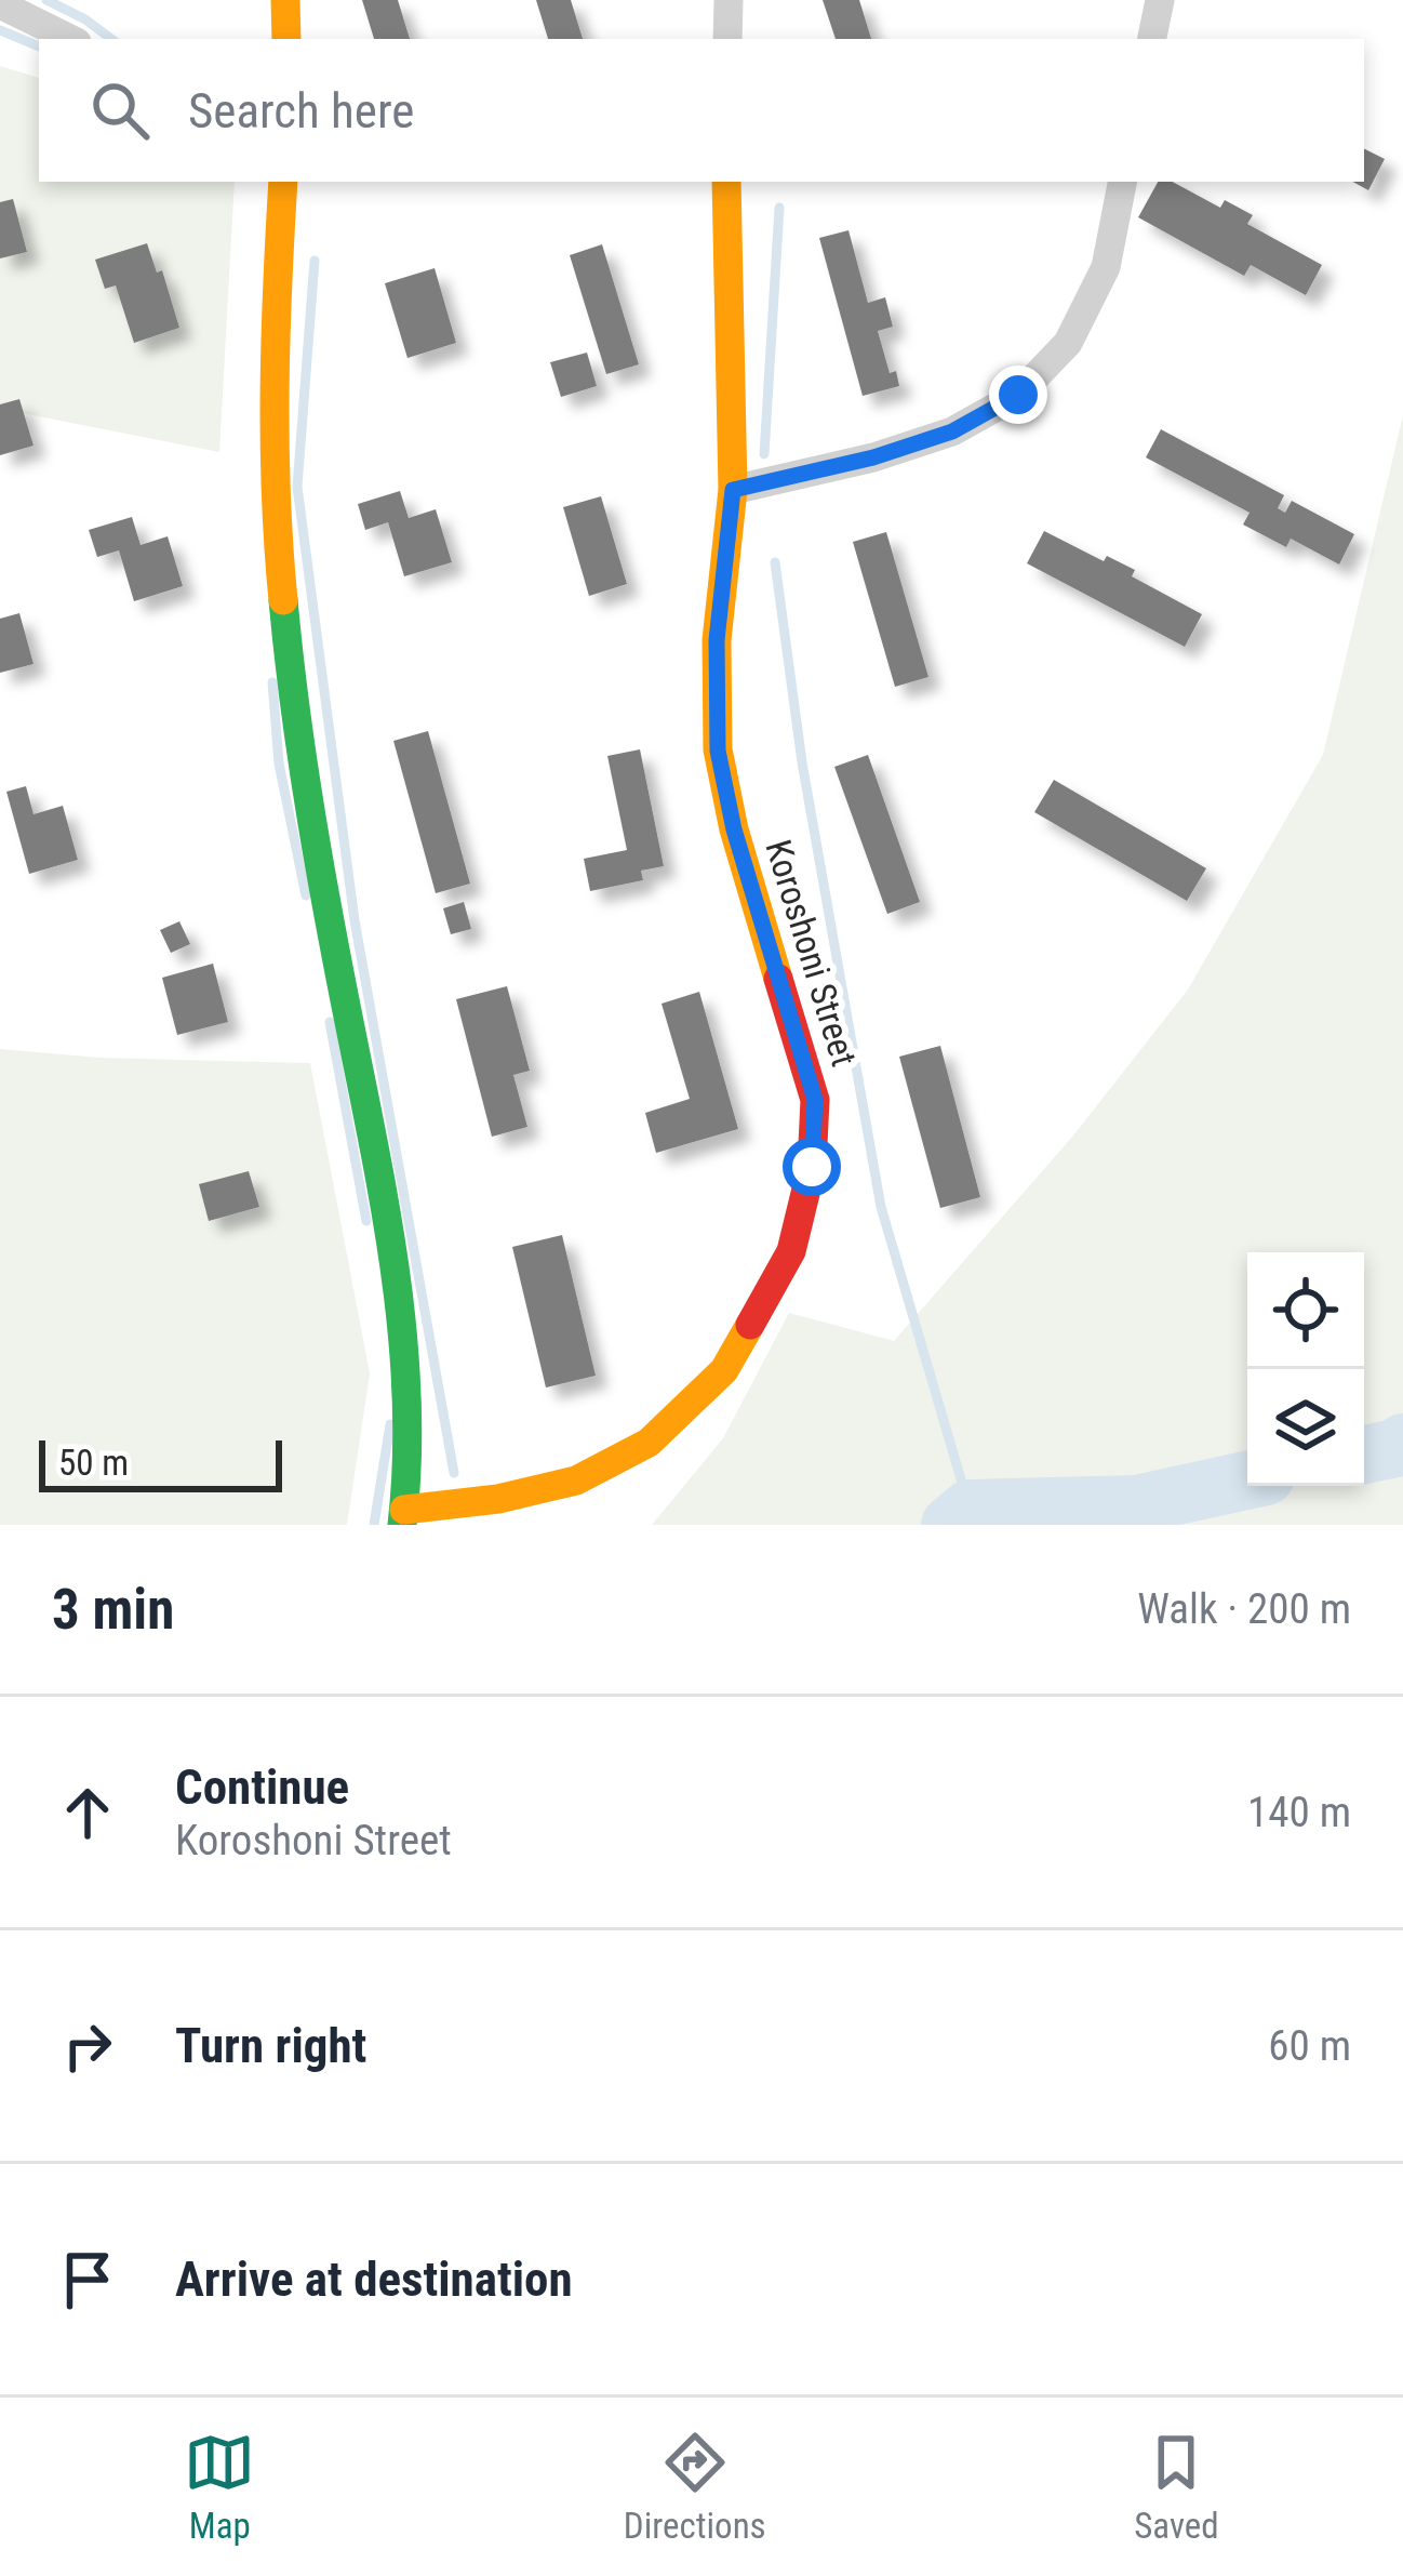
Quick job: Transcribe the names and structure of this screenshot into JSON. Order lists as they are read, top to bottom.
{
  "streets": {
    "street": ["Koroshoni Street"]
  },
  "scale_bar": "50 m",
  "page": {
    "search": "Search here",
    "scale": "50 m",
    "heading": ["3 min", "Walk · 200 m"],
    "list": [
      ["Continue", "Koroshoni Street", "140 m"],
      ["Turn right", "60 m"],
      "Arrive at destination"
    ],
    "nav": ["Map", "Directions", "Saved"]
  }
}
